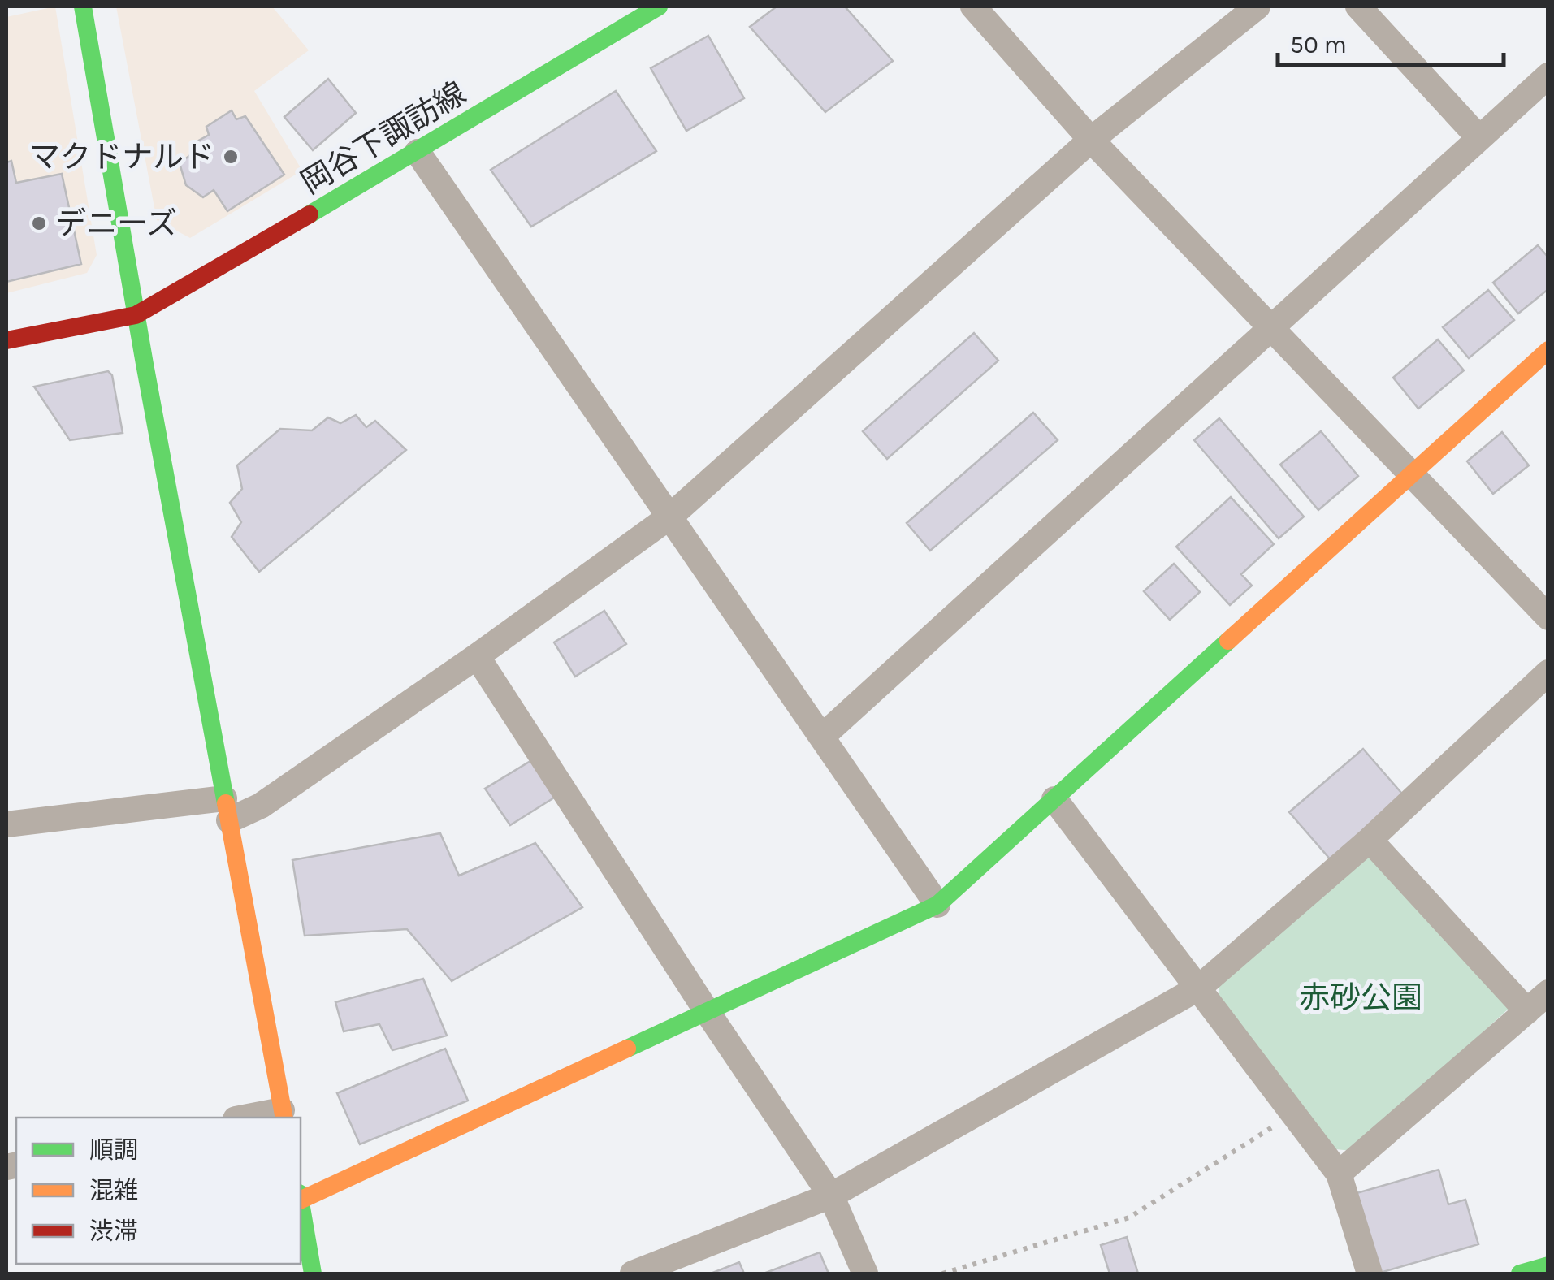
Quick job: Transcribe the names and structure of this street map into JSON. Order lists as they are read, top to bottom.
{
  "streets": {
    "street": ["岡谷下諏訪線"]
  },
  "parks": ["赤砂公園"],
  "places": ["マクドナルド", "デニーズ"],
  "legend": ["順調", "混雑", "渋滞"],
  "scale_bar": "50 m"
}
